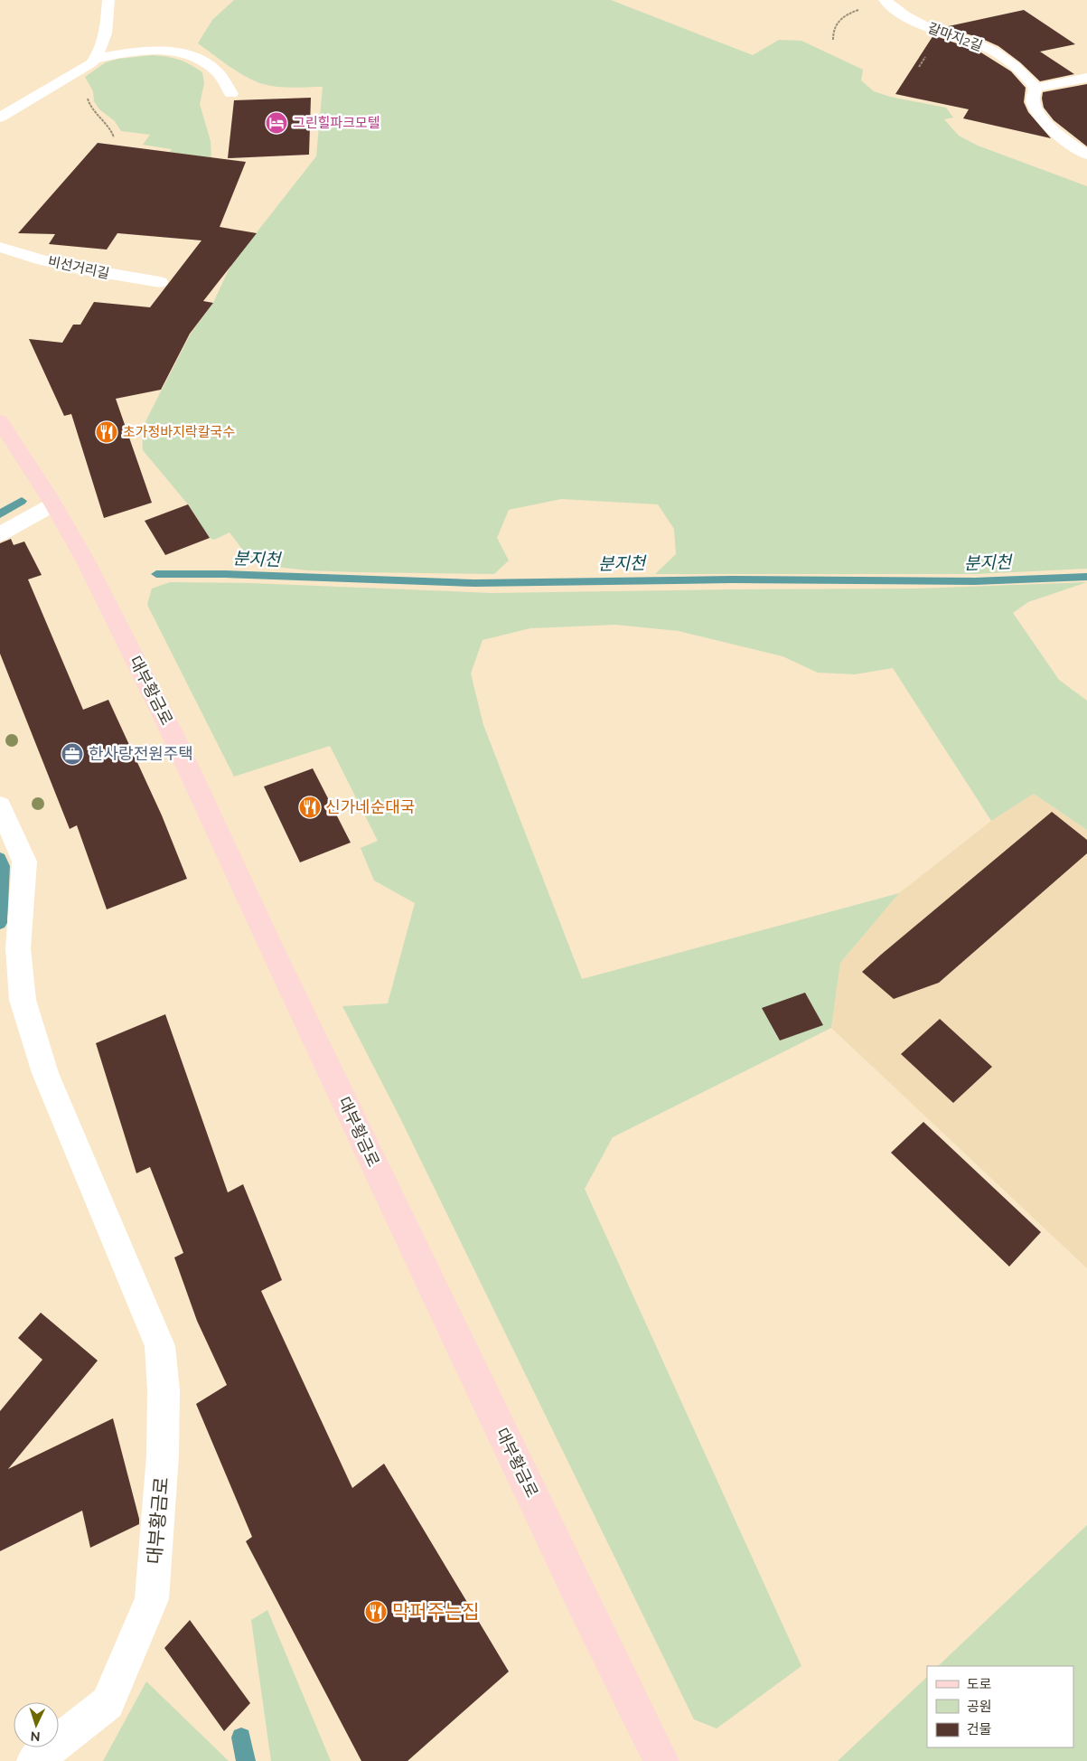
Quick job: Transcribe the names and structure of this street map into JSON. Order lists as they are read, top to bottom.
{
  "streets": {
    "main road": ["대부황금로"],
    "street": ["갈마지2길", "비선거리길"]
  },
  "water": ["분지천"],
  "places": {
    "hotel": ["그린힐파크모텔"],
    "restaurant": ["초가정바지락칼국수", "신가네순대국", "막퍼주는집"],
    "office": ["한사랑전원주택"]
  },
  "legend": ["도로", "공원", "건물"],
  "north": "bottom"
}
